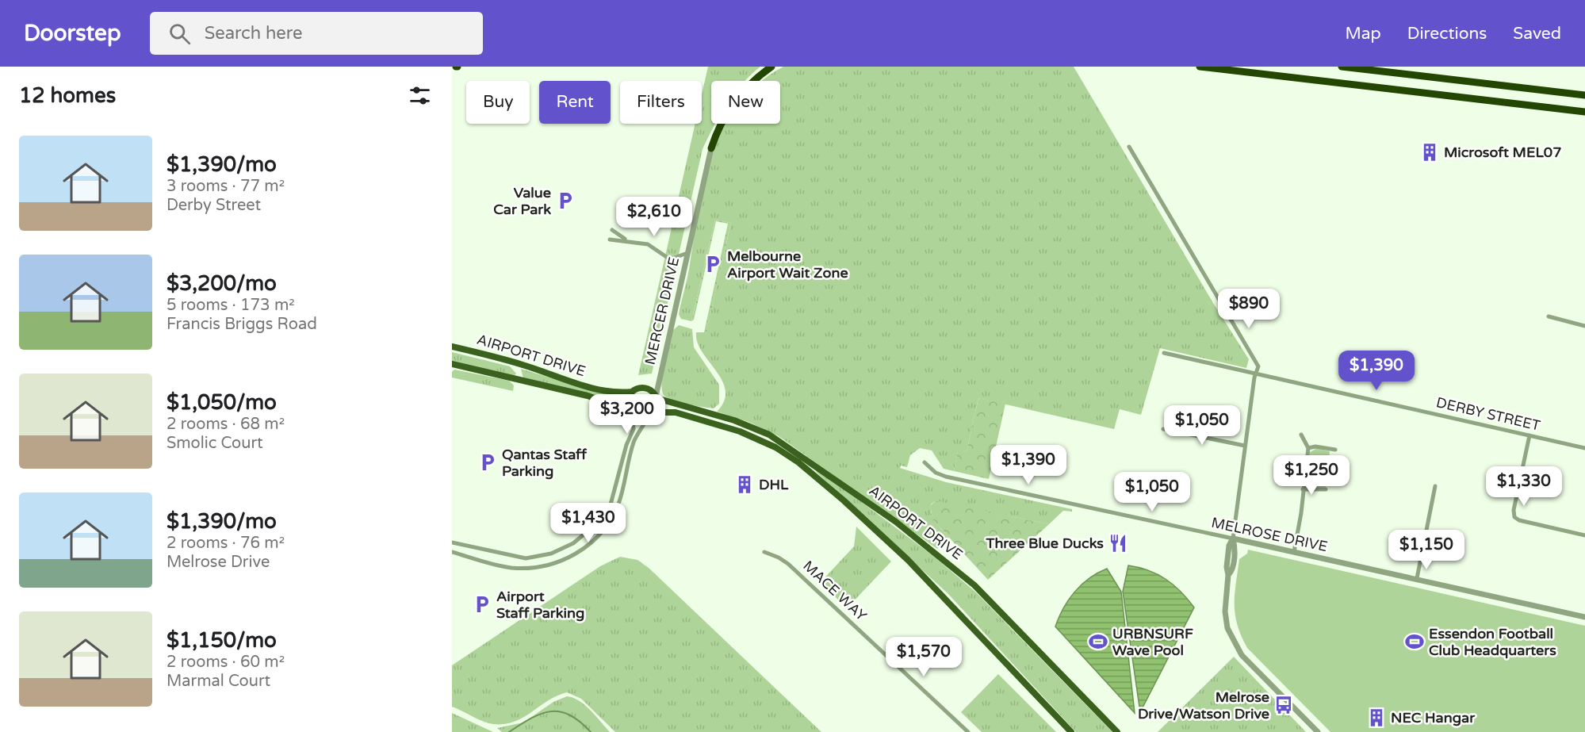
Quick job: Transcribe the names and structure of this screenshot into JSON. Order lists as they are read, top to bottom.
{
  "streets": {
    "main road": ["AIRPORT DRIVE"],
    "street": [
      "MERCER DRIVE",
      "DERBY STREET",
      "MELROSE DRIVE",
      "MACE WAY"
    ]
  },
  "crossings": [
    ["MERCER DRIVE", "AIRPORT DRIVE"]
  ],
  "places": {
    "building": ["Microsoft MEL07", "DHL", "NEC Hangar"],
    "parking": [
      "Value Car Park",
      "Melbourne Airport Wait Zone",
      "Qantas Staff Parking",
      "Airport Staff Parking"
    ],
    "restaurant": ["Three Blue Ducks"],
    "sports": ["URBNSURF Wave Pool", "Essendon Football Club Headquarters"],
    "bus stop": ["Melrose Drive/Watson Drive"]
  },
  "page": {
    "header": "Doorstep",
    "search": "Search here",
    "nav": ["Map", "Directions", "Saved"],
    "heading": "12 homes",
    "chip": [
      "Buy",
      "Rent",
      "Filters",
      "New"
    ],
    "list": [
      {
        "name": "$1,390/mo",
        "note": "3 rooms · 77 m² · Derby Street"
      },
      {
        "name": "$3,200/mo",
        "note": "5 rooms · 173 m² · Francis Briggs Road"
      },
      {
        "name": "$1,050/mo",
        "note": "2 rooms · 68 m² · Smolic Court"
      },
      {
        "name": "$1,390/mo",
        "note": "2 rooms · 76 m² · Melrose Drive"
      },
      {
        "name": "$1,150/mo",
        "note": "2 rooms · 60 m² · Marmal Court"
      }
    ],
    "price": [
      "$2,610",
      "$890",
      "$1,390",
      "$3,200",
      "$1,050",
      "$1,390",
      "$1,250",
      "$1,330",
      "$1,050",
      "$1,430",
      "$1,150",
      "$1,570"
    ]
  }
}
